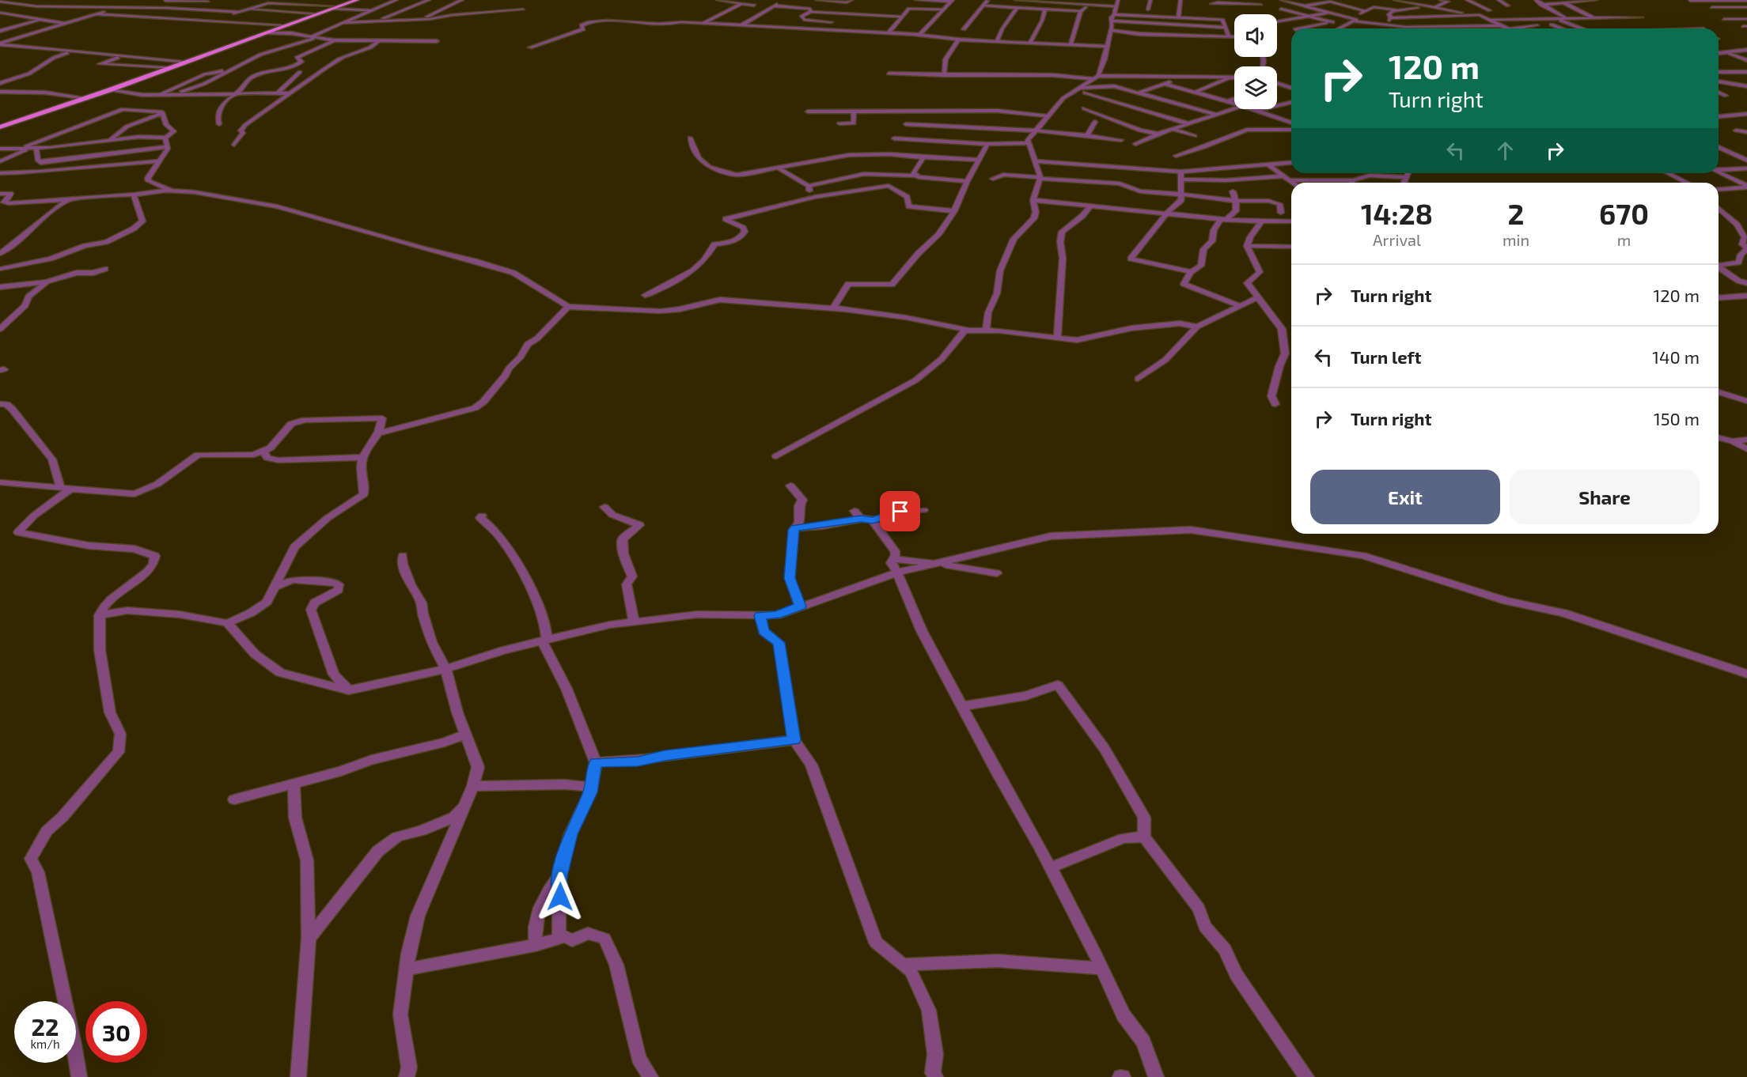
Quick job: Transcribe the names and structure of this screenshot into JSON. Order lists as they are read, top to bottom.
{
  "page": {
    "turn": ["120 m", "Turn right"],
    "eta": [
      "14:28",
      "Arrival",
      "2",
      "min",
      "670",
      "m"
    ],
    "list": [
      {
        "name": "Turn right",
        "value": "120 m"
      },
      {
        "name": "Turn left",
        "value": "140 m"
      },
      {
        "name": "Turn right",
        "value": "150 m"
      }
    ],
    "buttons": ["Exit", "Share"],
    "speed": "22 km/h",
    "limit": "30"
  }
}
